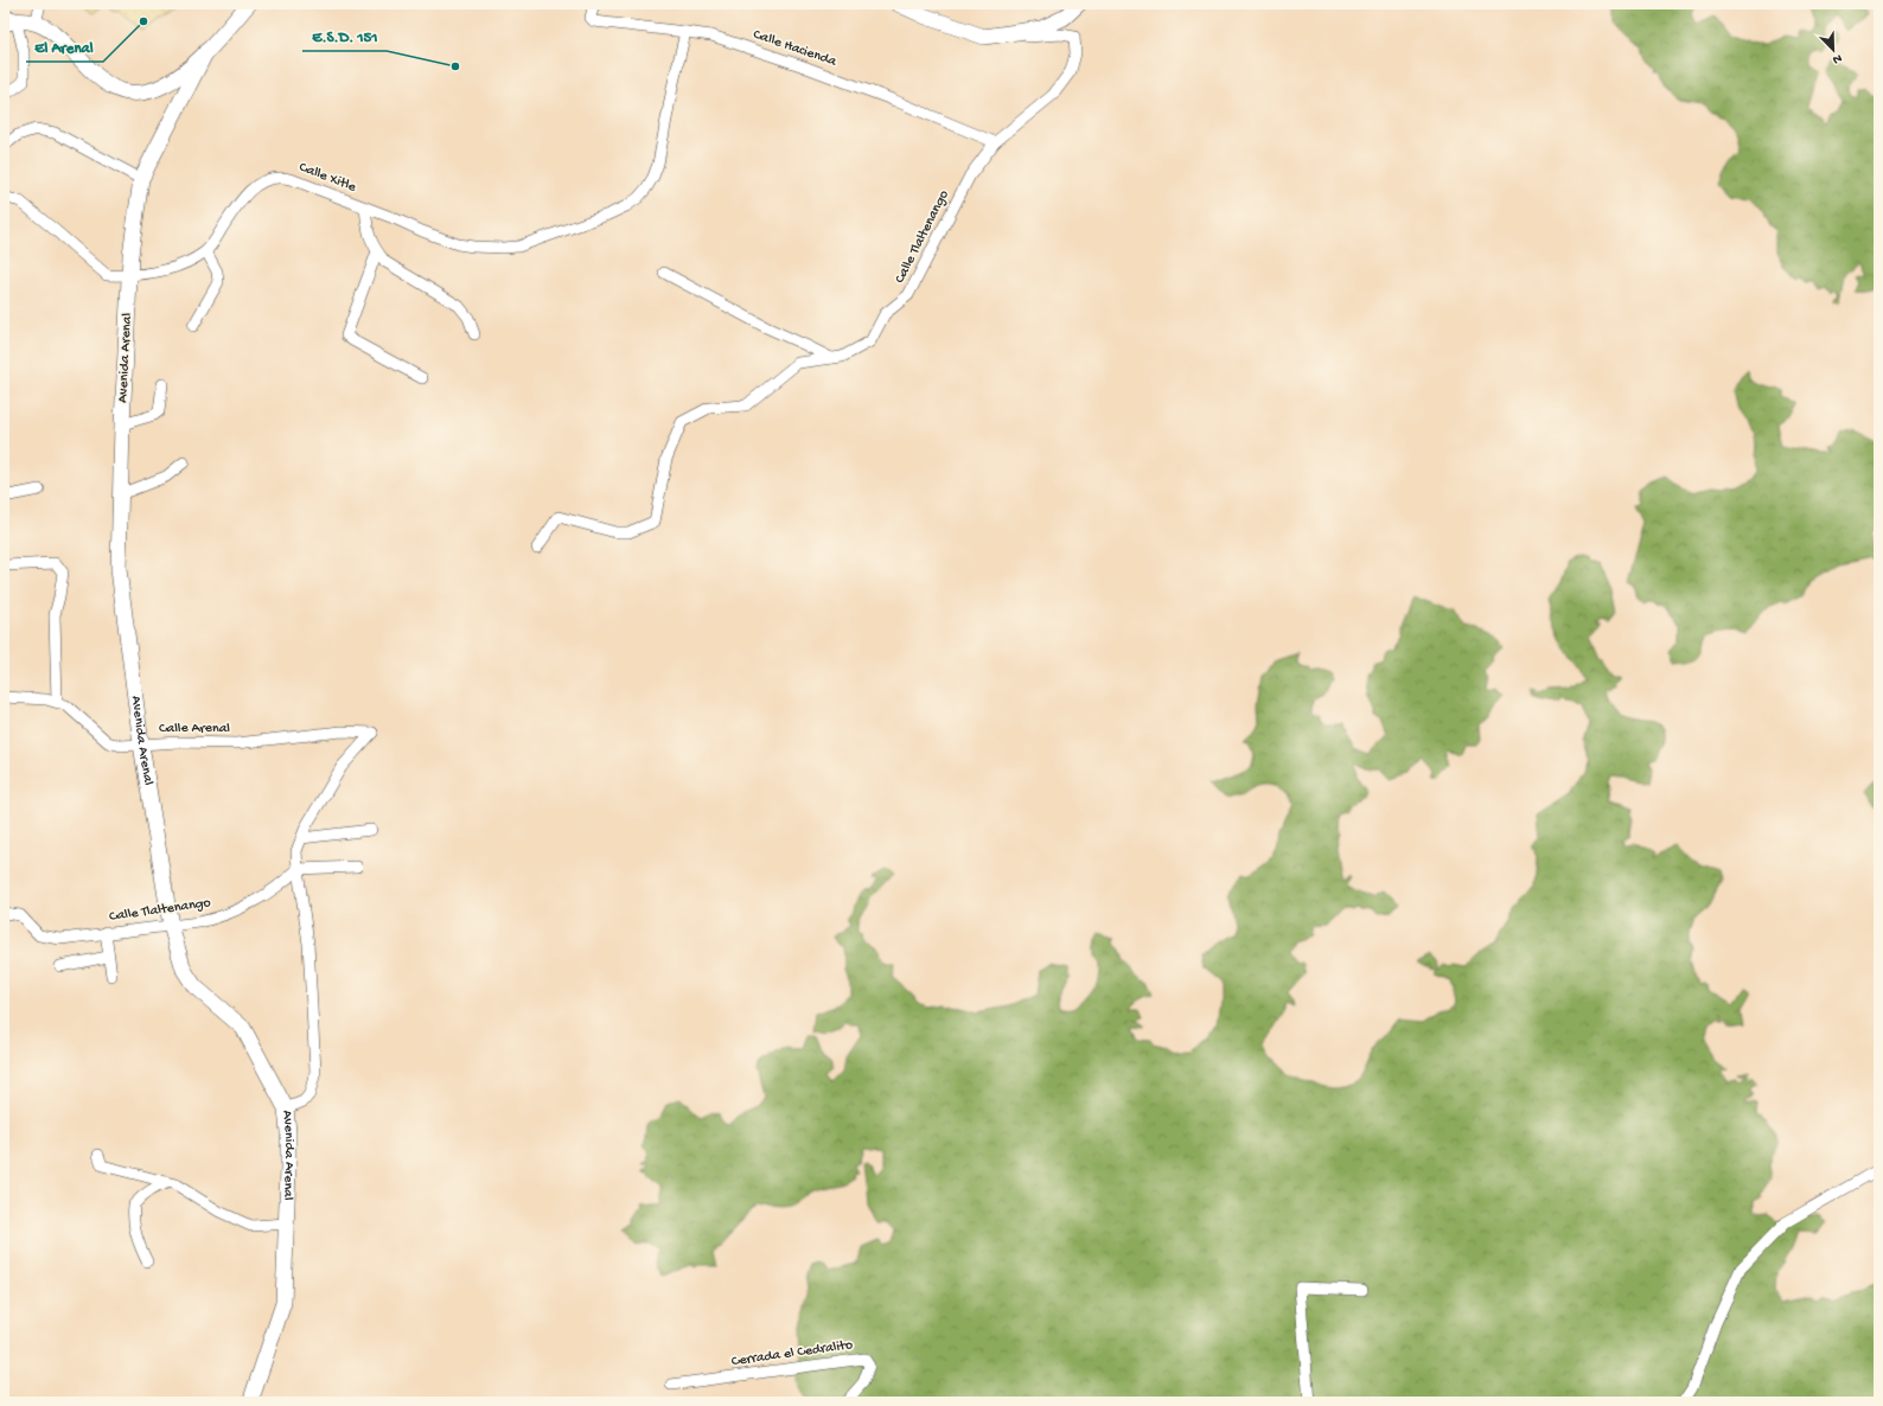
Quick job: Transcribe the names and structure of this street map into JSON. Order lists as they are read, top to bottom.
{
  "streets": {
    "street": [
      "Calle Hacienda",
      "Calle Xitle",
      "Calle Tlaltenango",
      "Avenida Arenal",
      "Calle Arenal",
      "Cerrada el Cedralito"
    ]
  },
  "crossings": [
    ["Calle Hacienda", "Calle Xitle"],
    ["Calle Hacienda", "Calle Tlaltenango"],
    ["Calle Xitle", "Avenida Arenal"],
    ["Calle Tlaltenango", "Avenida Arenal"],
    ["Avenida Arenal", "Calle Arenal"]
  ],
  "places": ["El Arenal", "E.S.D. 151"],
  "north": "bottom right"
}
